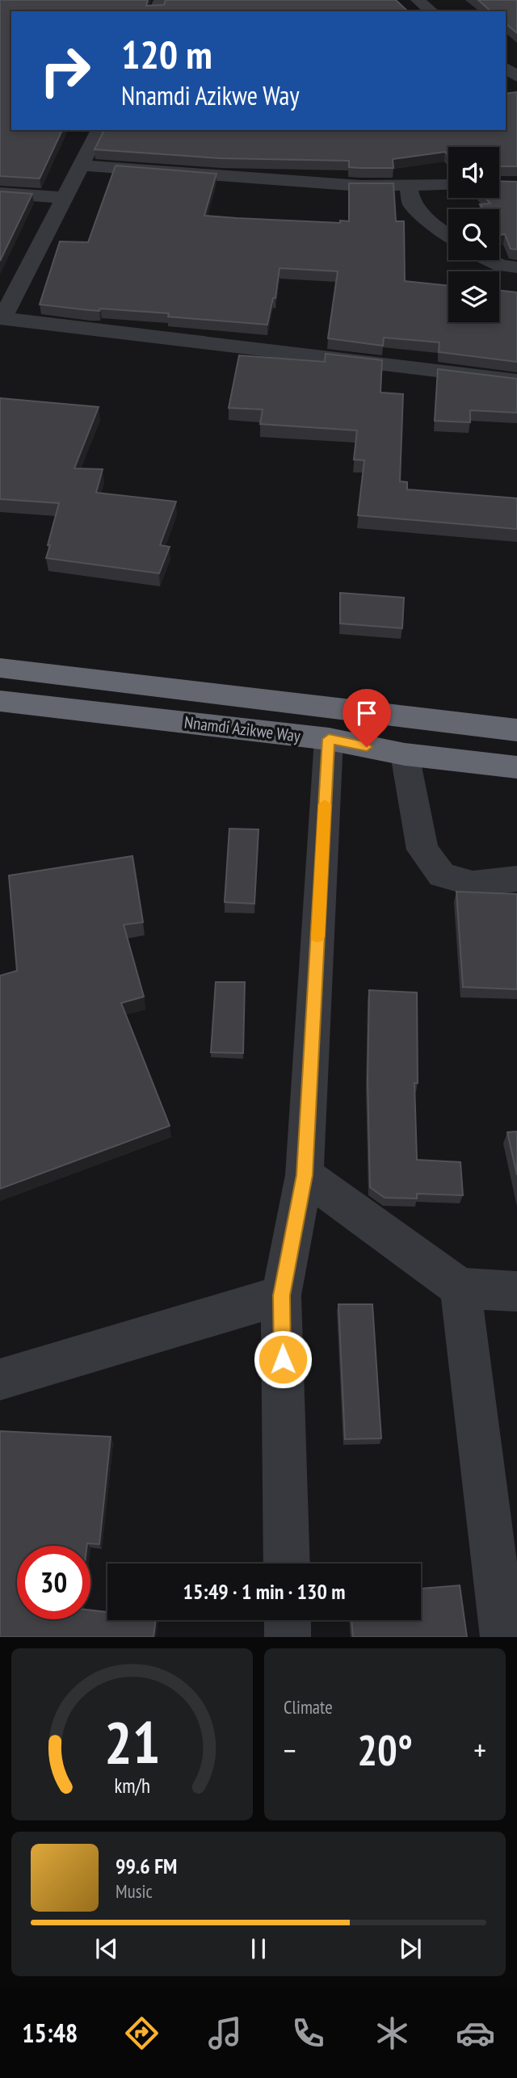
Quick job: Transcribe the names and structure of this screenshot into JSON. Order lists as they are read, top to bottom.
{
  "streets": {
    "highway": ["Nnamdi Azikwe Way"]
  },
  "page": {
    "turn": ["120 m", "Nnamdi Azikwe Way"],
    "limit": "30",
    "trip": "15:49 · 1 min · 130 m",
    "tile": "Climate",
    "heat": ["−", "20°", "+"],
    "song": ["99.6 FM", "Music"],
    "tabs": "15:48",
    "gauge": ["21", "km/h"]
  }
}
